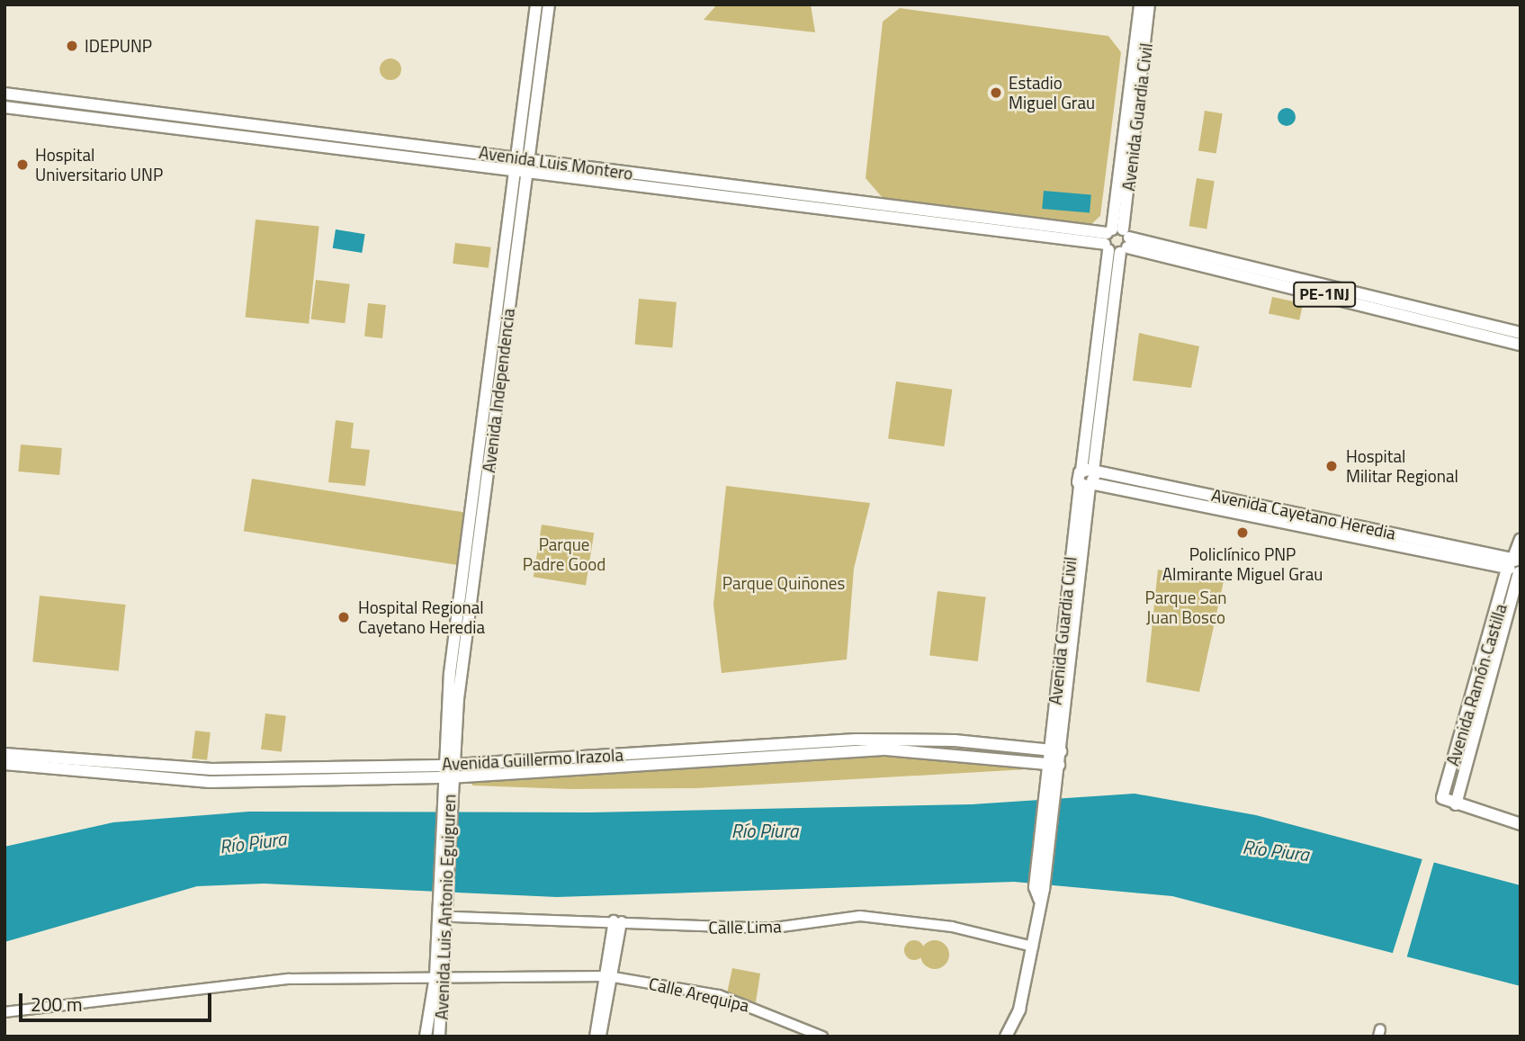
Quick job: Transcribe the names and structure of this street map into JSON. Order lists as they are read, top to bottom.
{
  "streets": {
    "main road": [
      "Avenida Guardia Civil",
      "Avenida Luis Montero",
      "PE-1NJ",
      "Avenida Independencia",
      "Avenida Cayetano Heredia",
      "Avenida Ramón Castilla",
      "Avenida Guillermo Irazola",
      "Avenida Luis Antonio Eguiguren"
    ],
    "street": ["Calle Lima", "Calle Arequipa"]
  },
  "crossings": [
    ["Avenida Guardia Civil", "Avenida Luis Montero"],
    ["Avenida Guardia Civil", "Avenida Cayetano Heredia"],
    ["Avenida Guardia Civil", "Avenida Guillermo Irazola"],
    ["Avenida Guardia Civil", "Calle Lima"],
    ["Avenida Luis Montero", "Avenida Independencia"],
    ["Avenida Independencia", "Avenida Guillermo Irazola"],
    ["Avenida Independencia", "Avenida Luis Antonio Eguiguren"],
    ["Avenida Cayetano Heredia", "Avenida Ramón Castilla"],
    ["Avenida Guillermo Irazola", "Avenida Luis Antonio Eguiguren"],
    ["Avenida Luis Antonio Eguiguren", "Calle Lima"],
    ["Avenida Luis Antonio Eguiguren", "Calle Arequipa"]
  ],
  "water": ["Río Piura"],
  "parks": ["Parque Padre Good", "Parque Quiñones", "Parque San Juan Bosco"],
  "places": [
    "IDEPUNP",
    "Estadio Miguel Grau",
    "Hospital Universitario UNP",
    "Hospital Militar Regional",
    "Policlínico PNP Almirante Miguel Grau",
    "Hospital Regional Cayetano Heredia"
  ],
  "scale_bar": "200 m"
}
